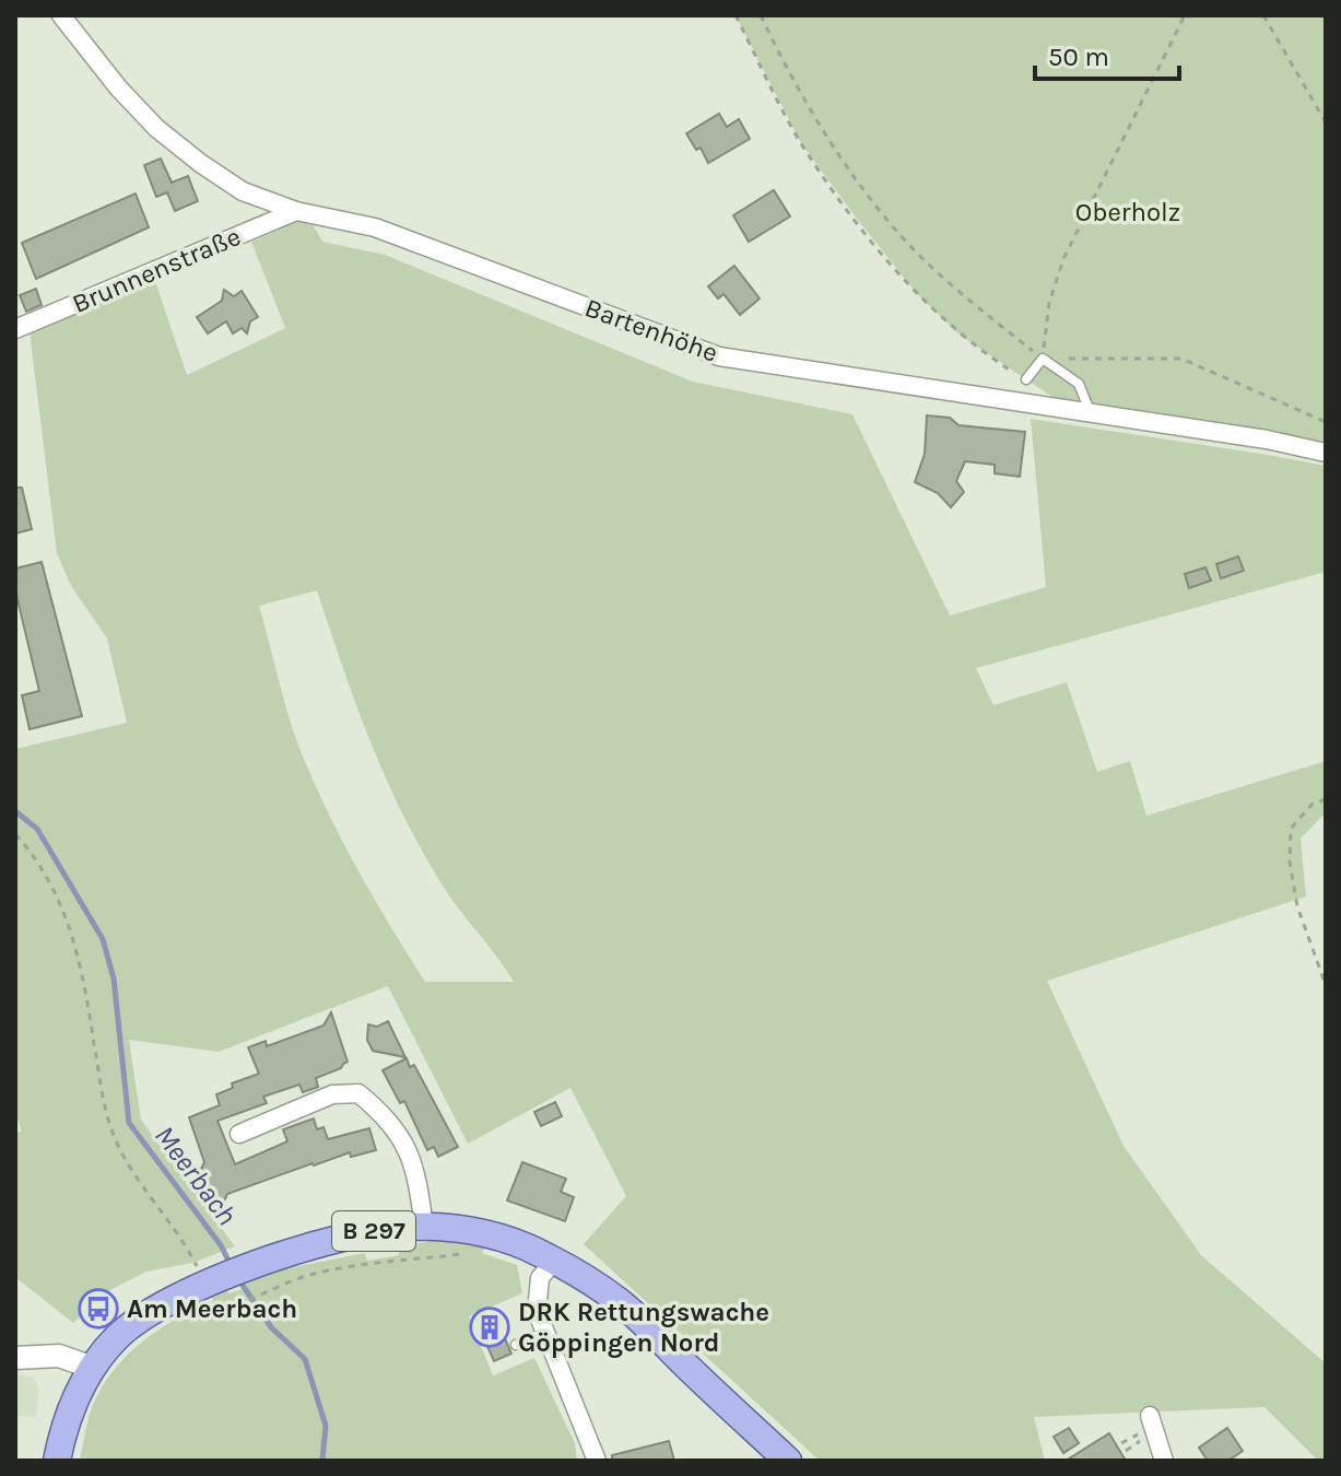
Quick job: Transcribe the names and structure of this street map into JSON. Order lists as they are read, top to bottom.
{
  "streets": {
    "main road": ["B 297"],
    "street": ["Brunnenstraße", "Bartenhöhe"]
  },
  "crossings": [
    ["Brunnenstraße", "Bartenhöhe"]
  ],
  "water": ["Meerbach"],
  "parks": ["Oberholz"],
  "places": {
    "bus stop": ["Am Meerbach"],
    "building": ["DRK Rettungswache Göppingen Nord"]
  },
  "scale_bar": "50 m"
}
